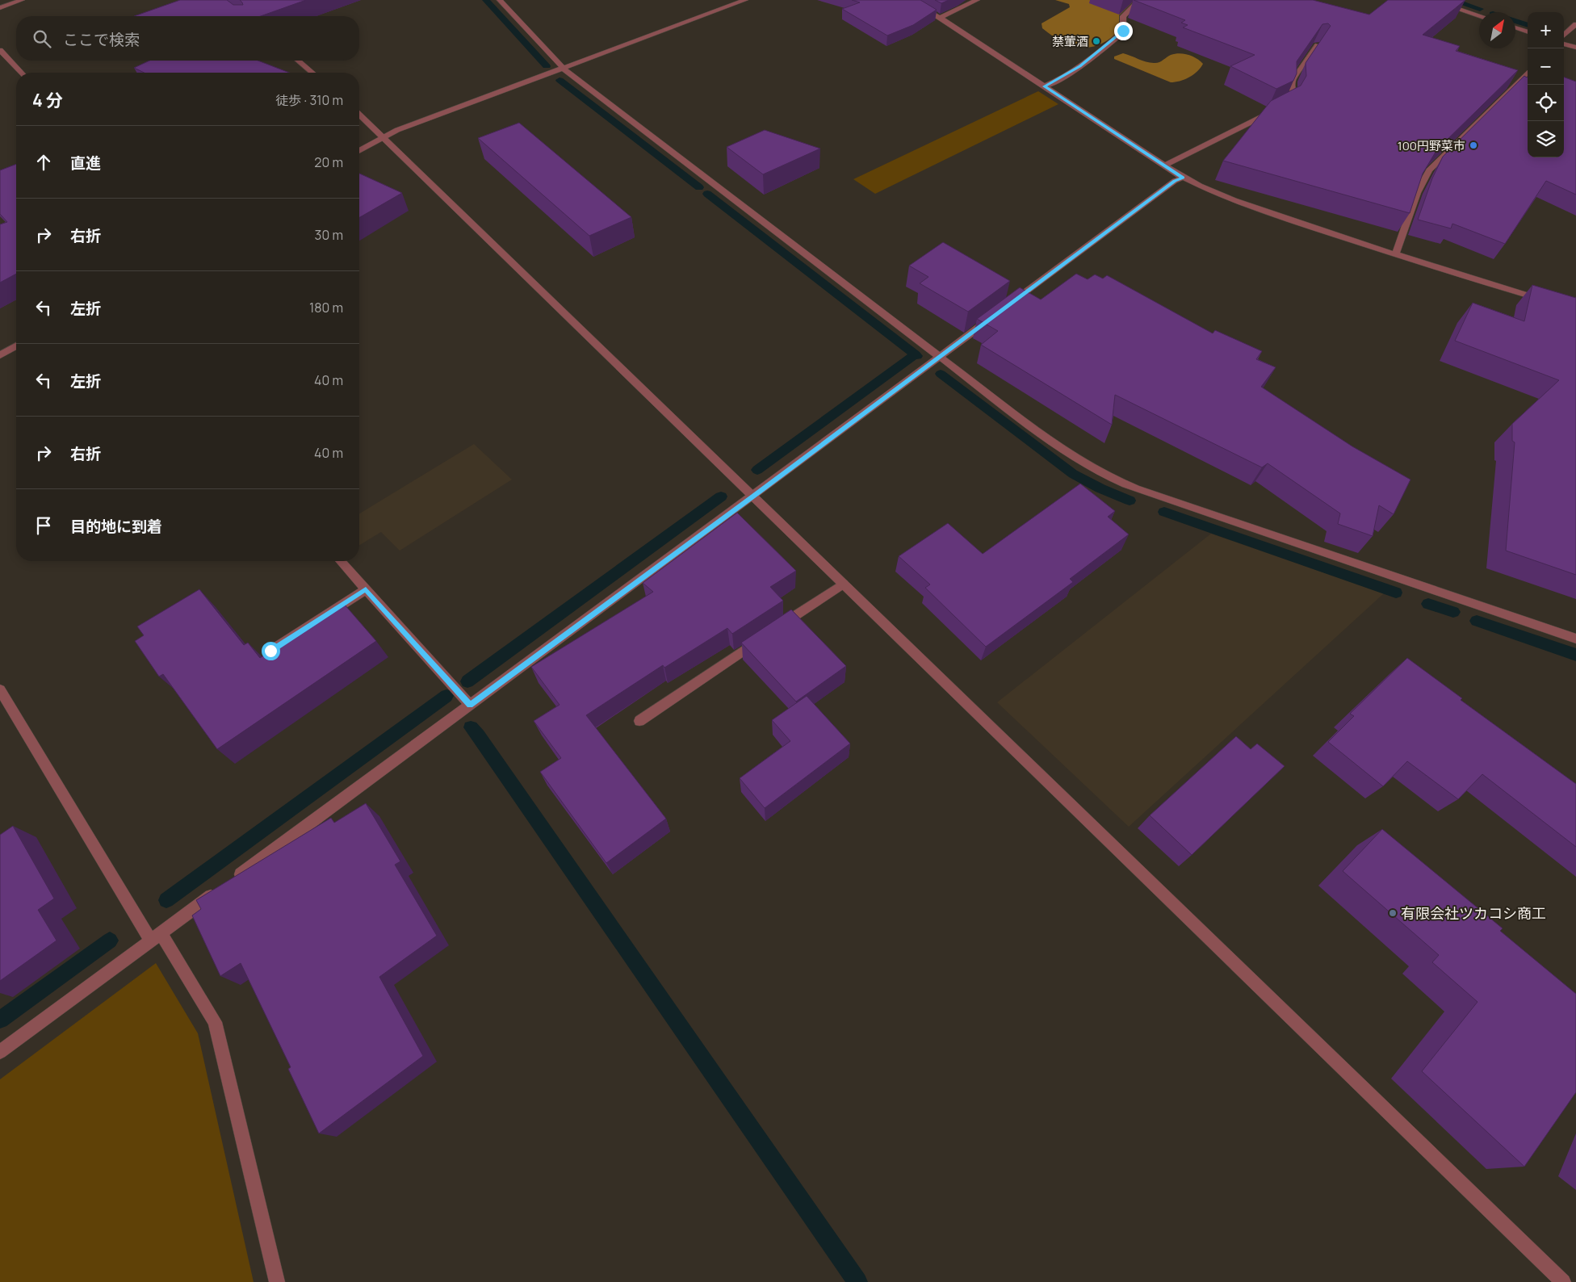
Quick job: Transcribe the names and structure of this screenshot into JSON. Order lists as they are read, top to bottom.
{
  "places": ["禁葷酒", "100円野菜市", "有限会社ツカコシ商工"],
  "north": "top right",
  "page": {
    "map_buttons": ["+", "−"],
    "search": "ここで検索",
    "heading": ["4 分", "徒歩 · 310 m"],
    "list": [
      ["直進", "20 m"],
      ["右折", "30 m"],
      ["左折", "180 m"],
      ["左折", "40 m"],
      ["右折", "40 m"],
      "目的地に到着"
    ]
  }
}
